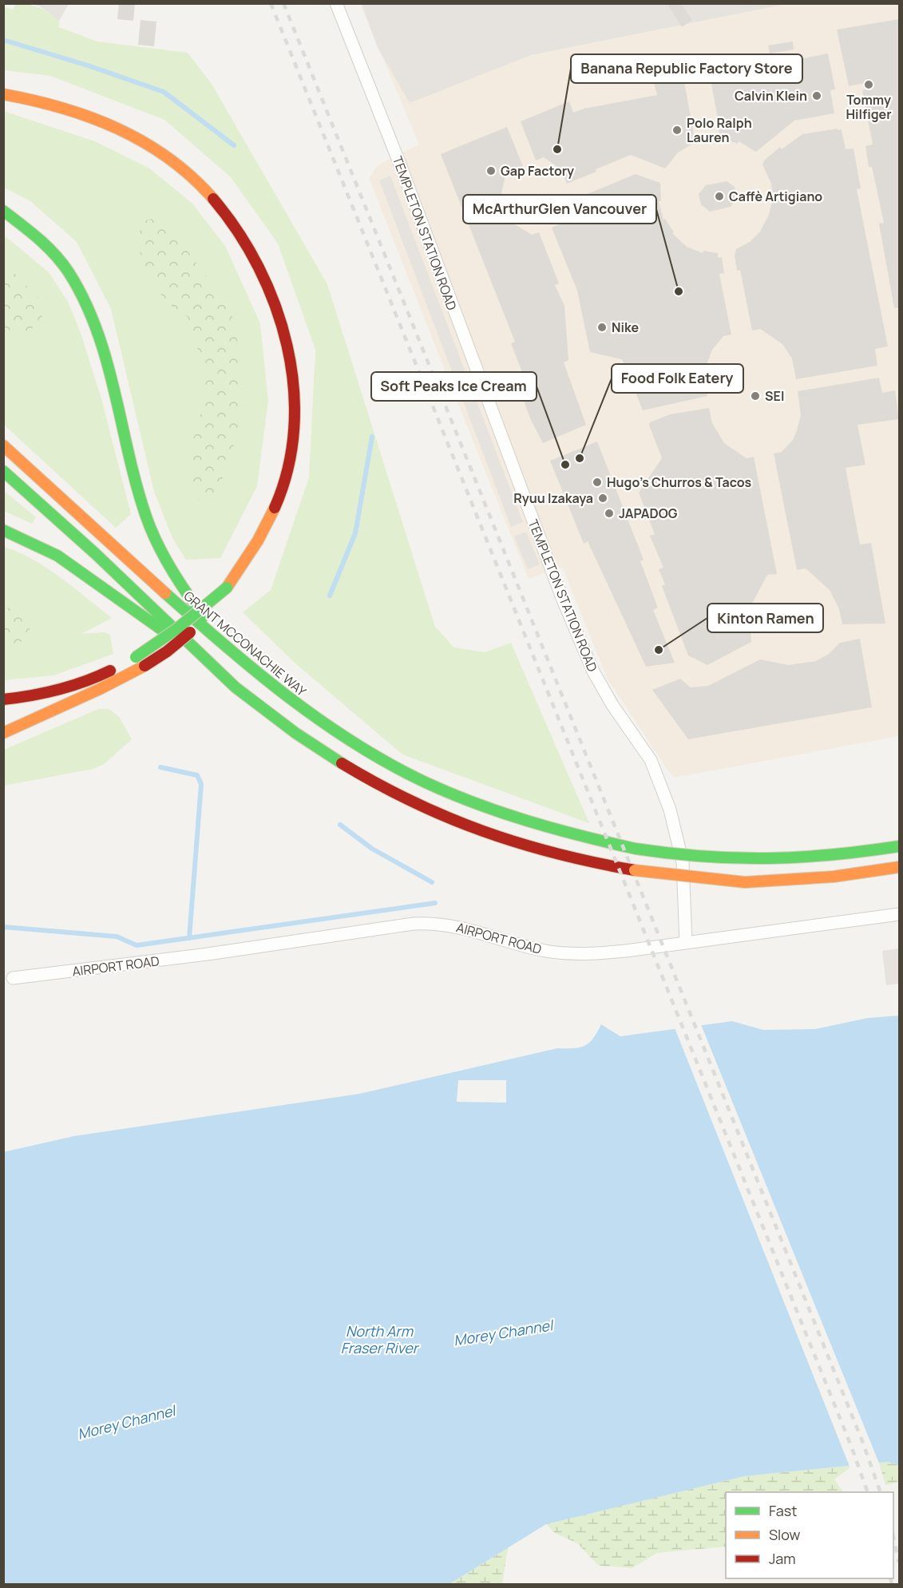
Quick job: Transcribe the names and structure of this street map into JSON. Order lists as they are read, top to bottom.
{
  "streets": {
    "main road": ["GRANT MCCONACHIE WAY"],
    "street": ["TEMPLETON STATION ROAD", "AIRPORT ROAD"]
  },
  "crossings": [
    ["TEMPLETON STATION ROAD", "AIRPORT ROAD"]
  ],
  "water": ["North Arm Fraser River", "Morey Channel"],
  "places": [
    "Tommy Hilfiger",
    "Calvin Klein",
    "Polo Ralph Lauren",
    "Banana Republic Factory Store",
    "Gap Factory",
    "Caffè Artigiano",
    "McArthurGlen Vancouver",
    "Nike",
    "SEI",
    "Food Folk Eatery",
    "Soft Peaks Ice Cream",
    "Hugo's Churros & Tacos",
    "Ryuu Izakaya",
    "JAPADOG",
    "Kinton Ramen"
  ],
  "legend": ["Fast", "Slow", "Jam"]
}
